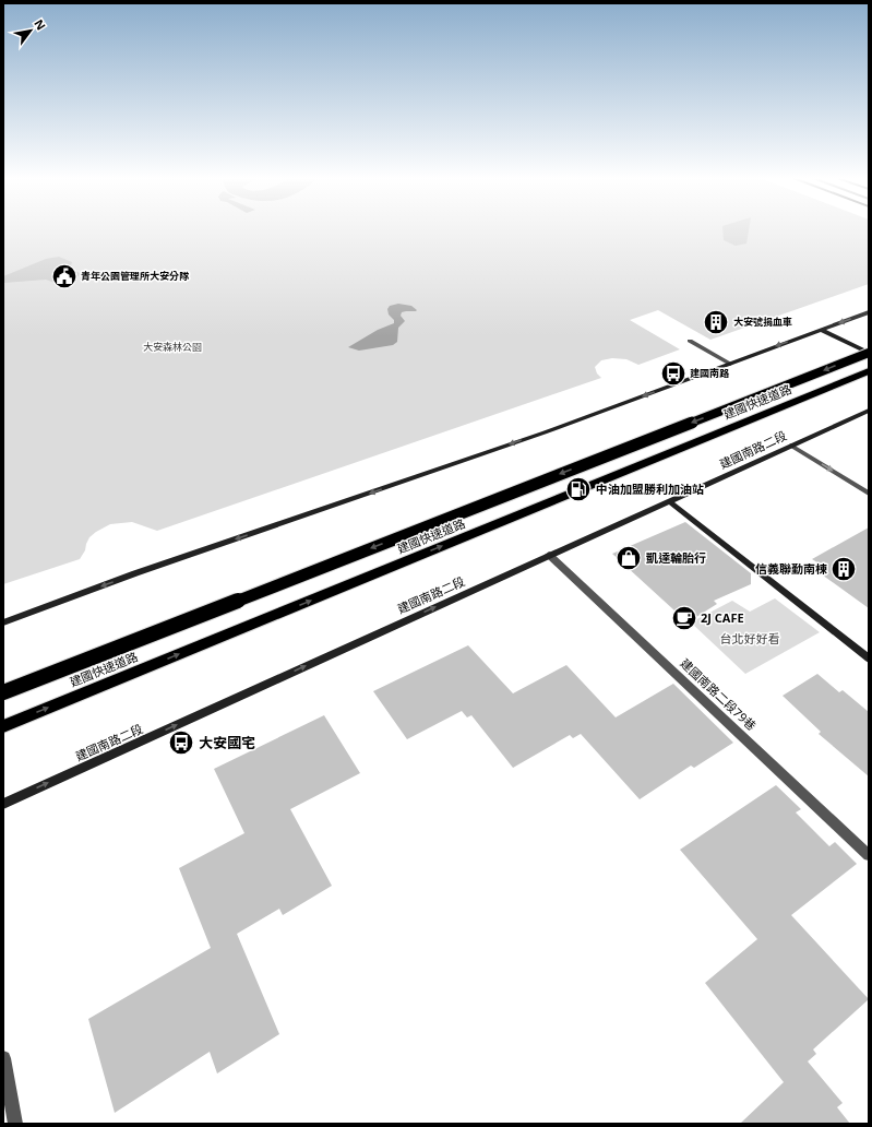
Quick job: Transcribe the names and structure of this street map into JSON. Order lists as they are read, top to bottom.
{
  "streets": {
    "highway": ["建國快速道路"],
    "street": ["建國南路二段", "建國南路二段79巷"]
  },
  "crossings": [
    ["建國南路二段", "建國南路二段79巷"]
  ],
  "one_way": ["建國南路二段"],
  "parks": ["大安森林公園", "台北好好看"],
  "places": {
    "public building": ["青年公園管理所大安分隊"],
    "building": ["大安號捐血車", "信義聯勤南棟"],
    "bus stop": ["建國南路", "大安國宅"],
    "fuel station": ["中油加盟勝利加油站"],
    "shop": ["凱達輪胎行"],
    "cafe": ["2J CAFE"]
  },
  "north": "top right"
}
